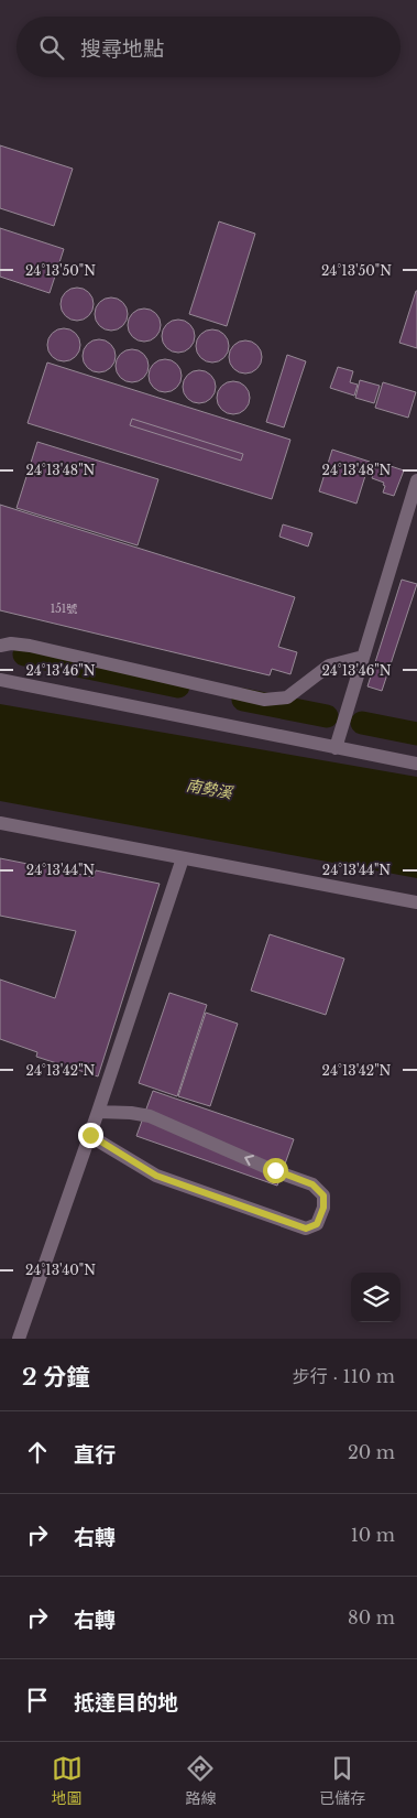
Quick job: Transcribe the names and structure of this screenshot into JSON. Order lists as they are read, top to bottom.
{
  "water": ["南勢溪"],
  "house_numbers": ["151號"],
  "page": {
    "search": "搜尋地點",
    "heading": ["2 分鐘", "步行 · 110 m"],
    "list": [
      ["直行", "20 m"],
      ["右轉", "10 m"],
      ["右轉", "80 m"],
      "抵達目的地"
    ],
    "nav": ["地圖", "路線", "已儲存"]
  },
  "coordinates": [
    "24°13'50\"N",
    "24°13'48\"N",
    "24°13'46\"N",
    "24°13'44\"N",
    "24°13'42\"N",
    "24°13'40\"N"
  ]
}
